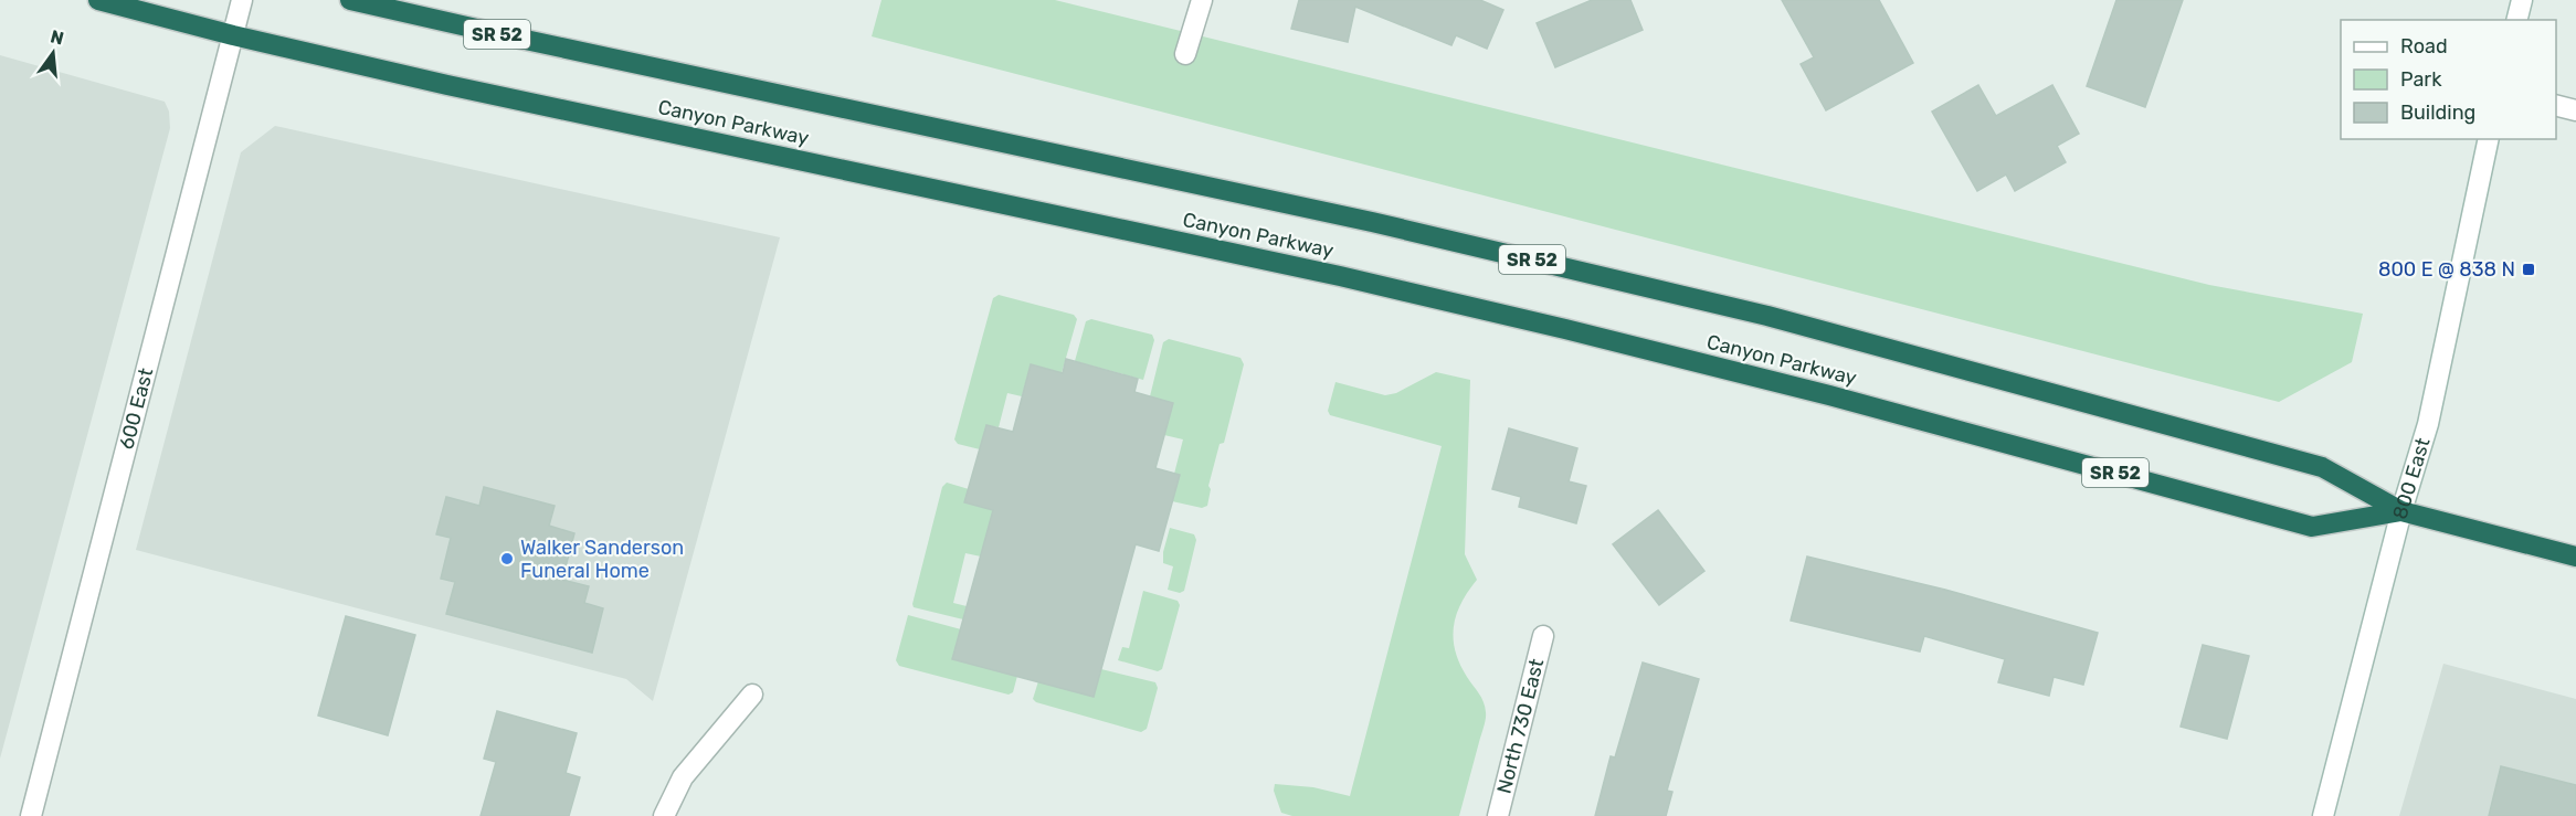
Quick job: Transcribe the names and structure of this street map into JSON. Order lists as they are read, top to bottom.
{
  "streets": {
    "highway": ["SR 52", "Canyon Parkway"],
    "street": ["600 East", "800 East", "North 730 East"]
  },
  "crossings": [
    ["Canyon Parkway", "600 East"],
    ["Canyon Parkway", "800 East"]
  ],
  "places": {
    "transit": ["800 E @ 838 N"],
    "other": ["Walker Sanderson Funeral Home"]
  },
  "legend": ["Road", "Park", "Building"],
  "north": "top"
}
